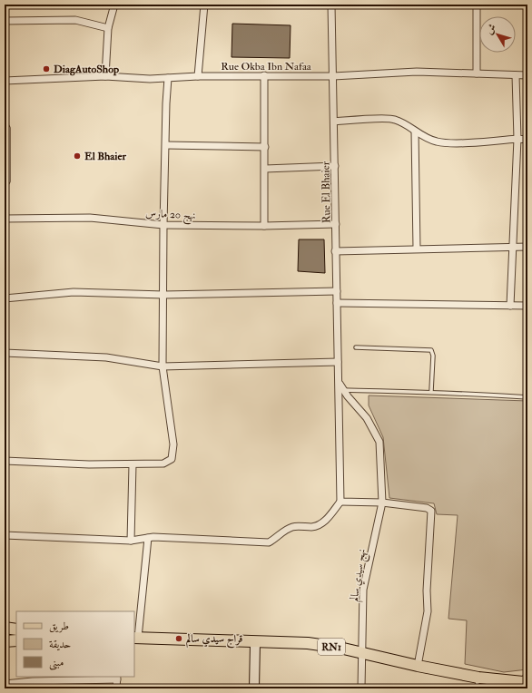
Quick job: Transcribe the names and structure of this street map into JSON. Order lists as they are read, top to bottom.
{
  "streets": {
    "main road": ["RN1"],
    "street": [
      "Rue Okba Ibn Nafaa",
      "Rue El Bhaier",
      "نهج 20 مارس",
      "نهج سيدي سالم"
    ]
  },
  "crossings": [
    ["Rue Okba Ibn Nafaa", "Rue El Bhaier"],
    ["Rue El Bhaier", "نهج 20 مارس"],
    ["Rue El Bhaier", "نهج سيدي سالم"],
    ["نهج سيدي سالم", "RN1"]
  ],
  "places": ["DiagAutoShop", "El Bhaier", "قراج سيدي سالم"],
  "legend": ["طريق", "حديقة", "مبنى"],
  "north": "top left"
}
